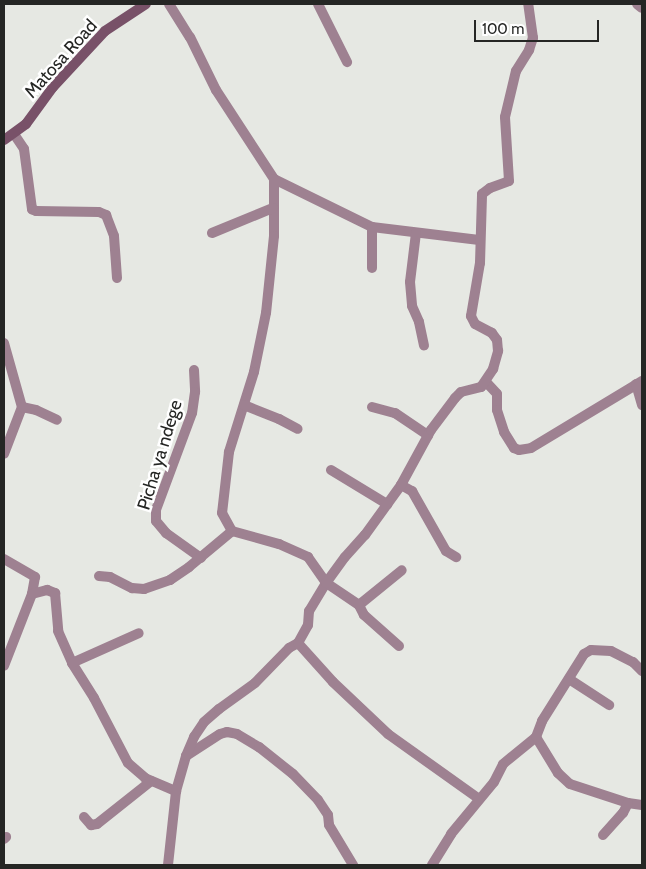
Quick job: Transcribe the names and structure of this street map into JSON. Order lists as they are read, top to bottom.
{
  "streets": {
    "street": ["Matosa Road", "Picha ya ndege"]
  },
  "scale_bar": "100 m"
}
